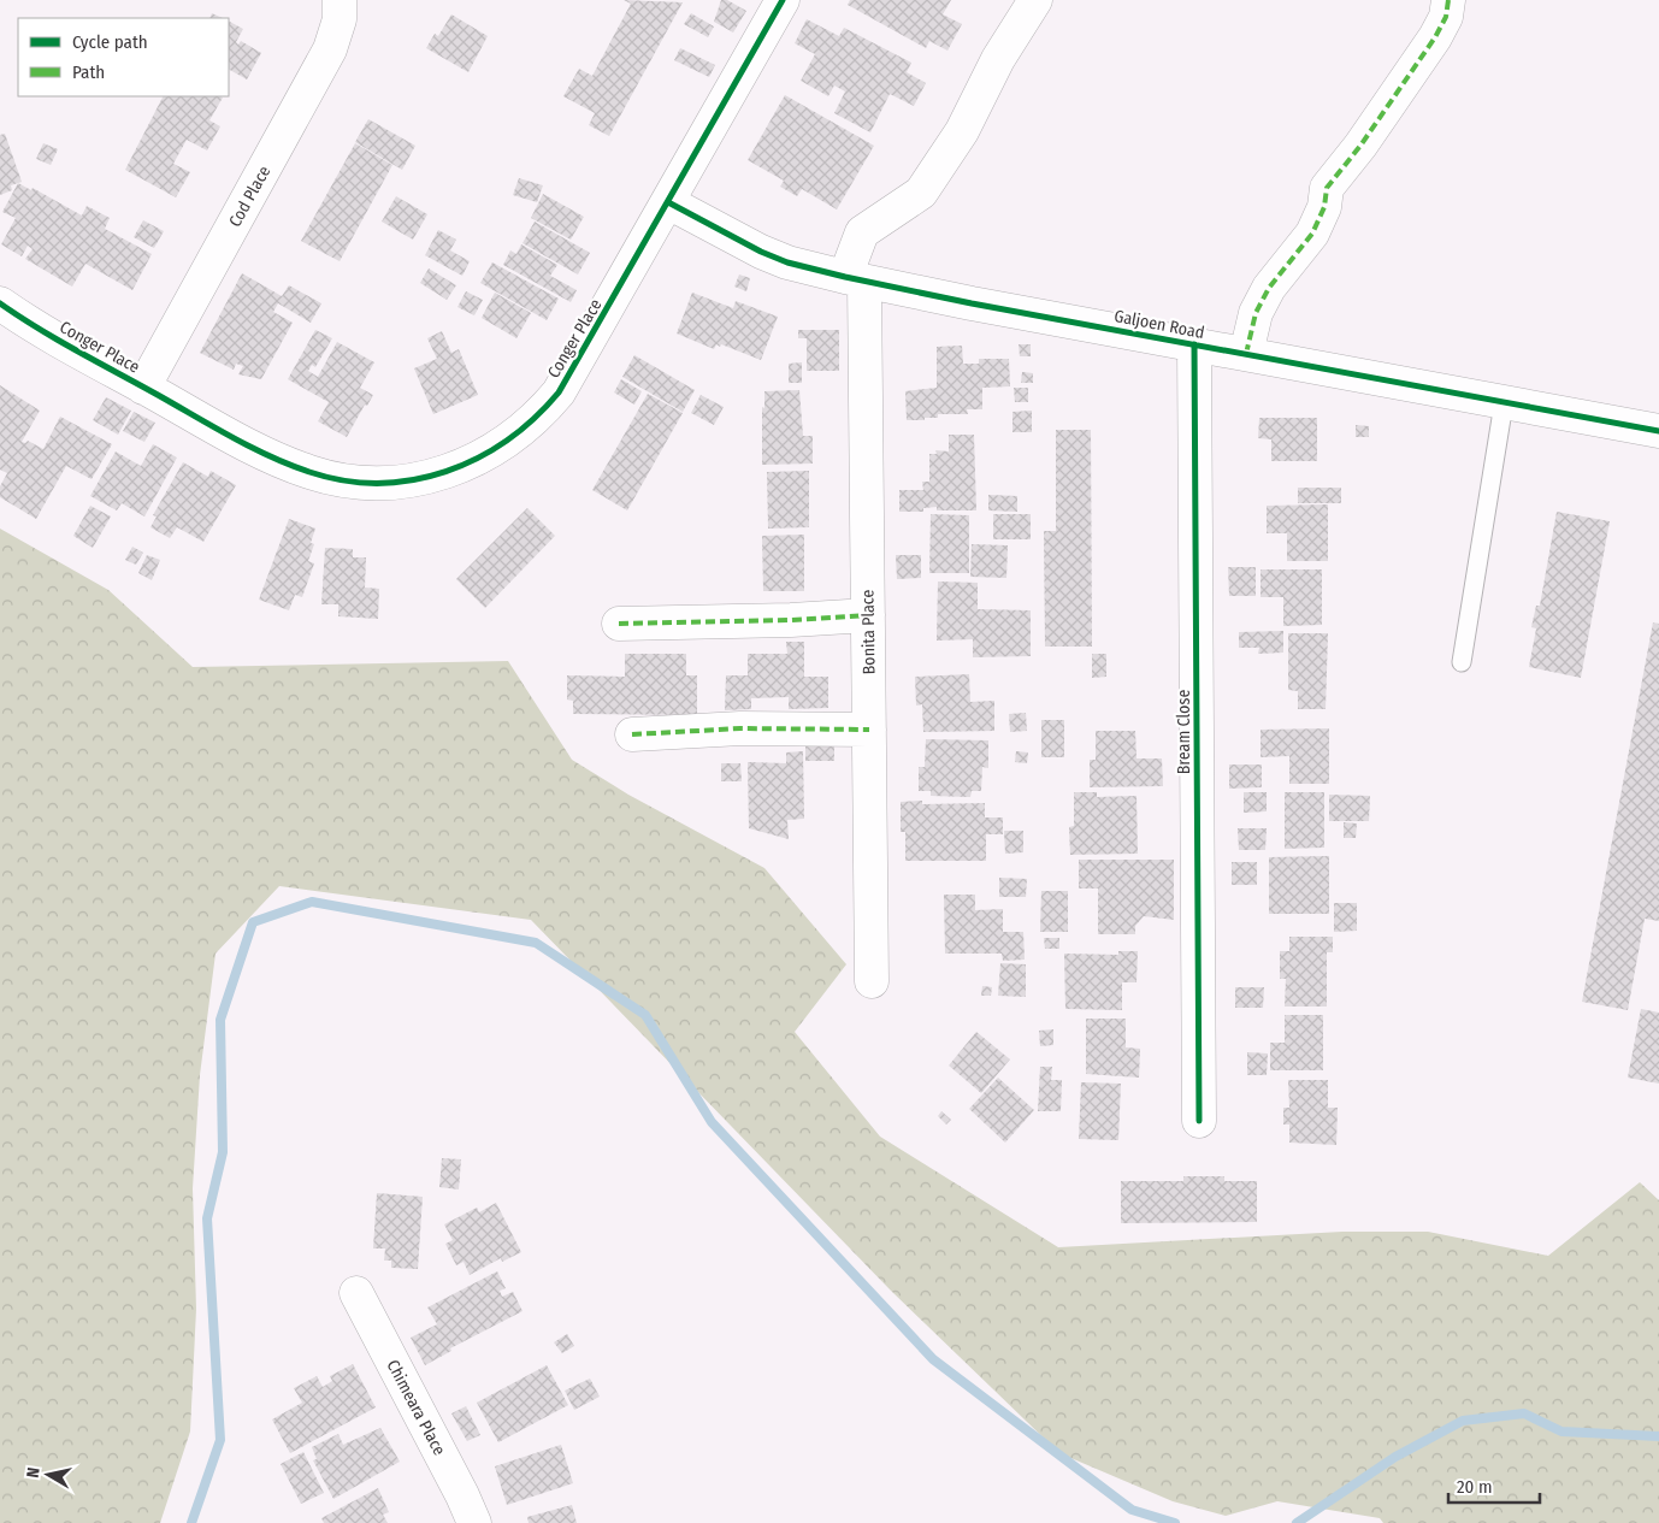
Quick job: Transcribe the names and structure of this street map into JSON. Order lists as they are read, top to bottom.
{
  "streets": {
    "street": [
      "Cod Place",
      "Galjoen Road",
      "Conger Place",
      "Bonita Place",
      "Bream Close",
      "Chimeara Place"
    ]
  },
  "crossings": [
    ["Cod Place", "Conger Place"],
    ["Galjoen Road", "Conger Place"],
    ["Galjoen Road", "Bonita Place"],
    ["Galjoen Road", "Bream Close"]
  ],
  "legend": ["Cycle path", "Path"],
  "scale_bar": "20 m",
  "north": "left"
}
